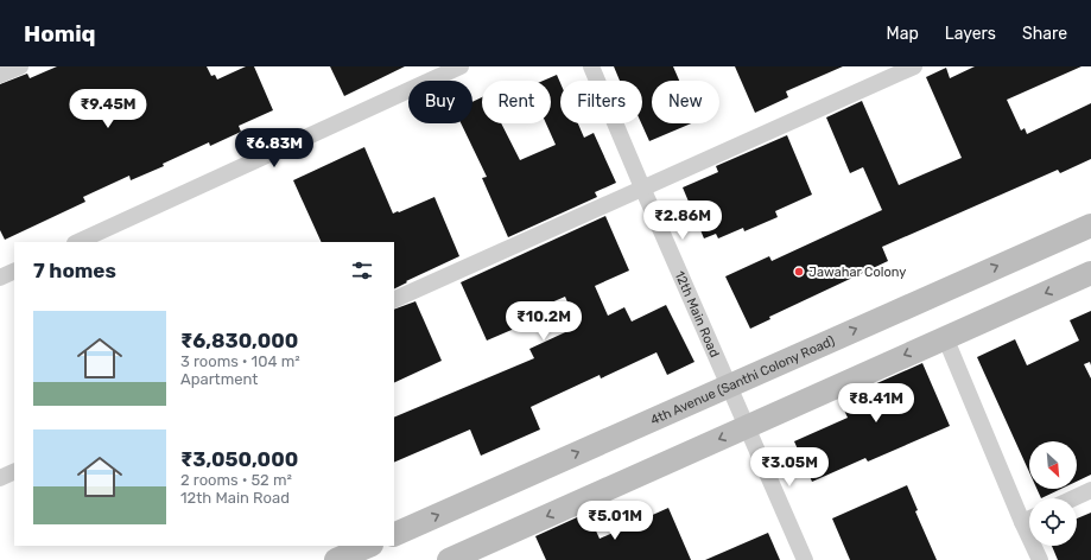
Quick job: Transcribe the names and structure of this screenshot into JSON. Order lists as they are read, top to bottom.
{
  "streets": {
    "street": ["12th Main Road", "4th Avenue (Santhi Colony Road)"]
  },
  "crossings": [
    ["12th Main Road", "4th Avenue (Santhi Colony Road)"]
  ],
  "places": ["Jawahar Colony"],
  "north": "bottom right",
  "page": {
    "header": "Homiq",
    "nav": ["Map", "Layers", "Share"],
    "chip": [
      "Buy",
      "Rent",
      "Filters",
      "New"
    ],
    "price": [
      "₹9.45M",
      "₹6.83M",
      "₹2.86M",
      "₹10.2M",
      "₹8.41M",
      "₹3.05M",
      "₹5.01M"
    ],
    "heading": "7 homes",
    "list": [
      {
        "name": "₹6,830,000",
        "note": "3 rooms · 104 m² · Apartment"
      },
      {
        "name": "₹3,050,000",
        "note": "2 rooms · 52 m² · 12th Main Road"
      }
    ]
  }
}
